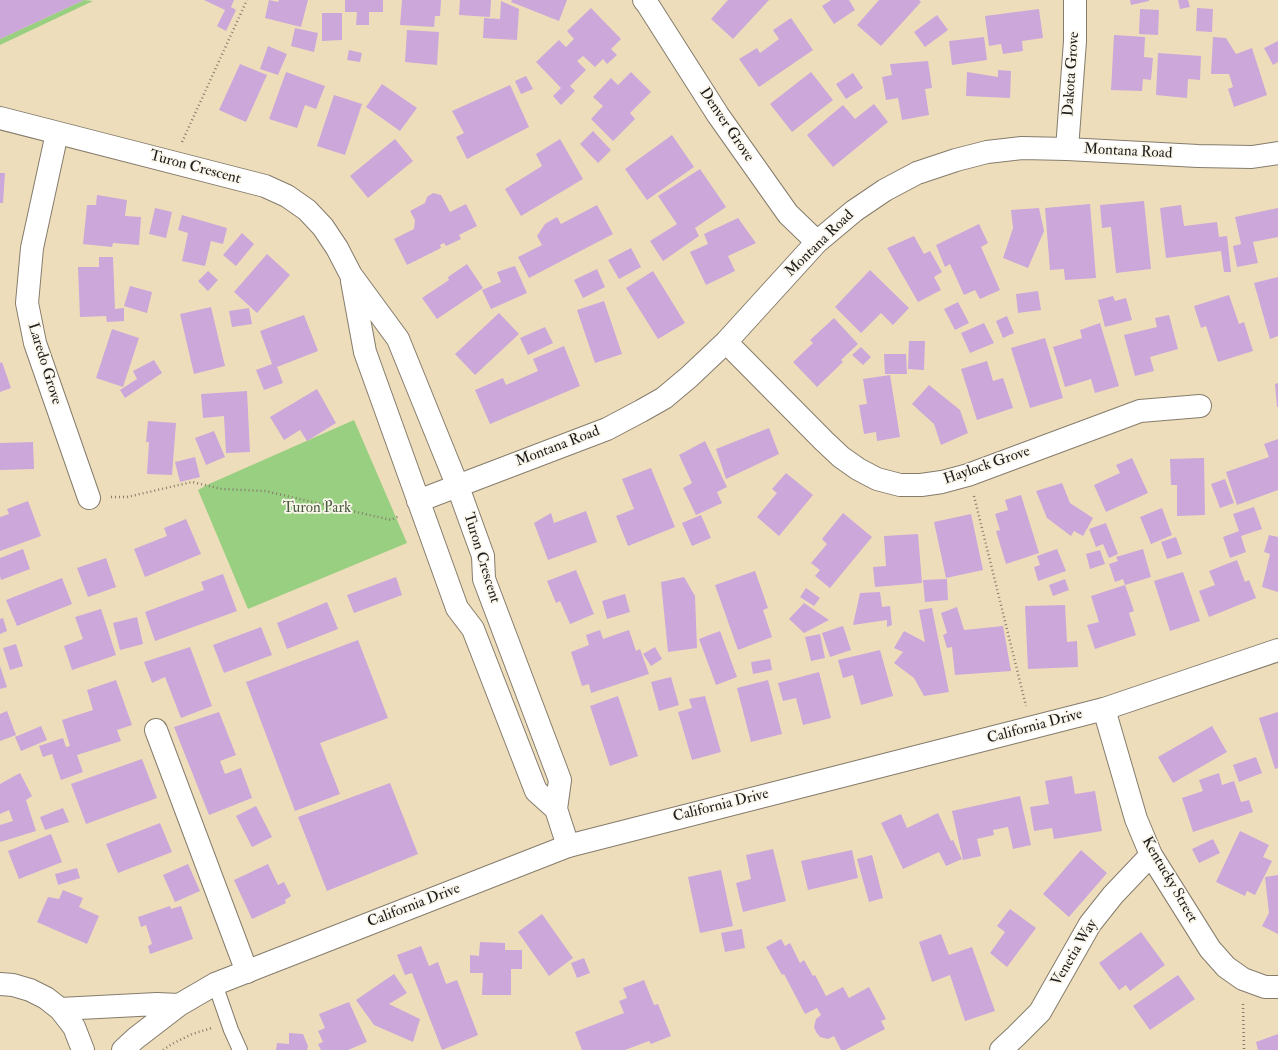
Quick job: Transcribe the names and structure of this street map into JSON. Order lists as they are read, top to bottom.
{
  "streets": {
    "street": [
      "Dakota Grove",
      "Denver Grove",
      "Montana Road",
      "Turon Crescent",
      "Laredo Grove",
      "Haylock Grove",
      "California Drive",
      "Kentucky Street",
      "Venetia Way"
    ]
  },
  "crossings": [
    ["Dakota Grove", "Montana Road"],
    ["Denver Grove", "Montana Road"],
    ["Montana Road", "Turon Crescent"],
    ["Montana Road", "Haylock Grove"],
    ["Turon Crescent", "Laredo Grove"],
    ["Turon Crescent", "California Drive"],
    ["California Drive", "Kentucky Street"],
    ["Kentucky Street", "Venetia Way"]
  ],
  "parks": ["Turon Park"]
}
